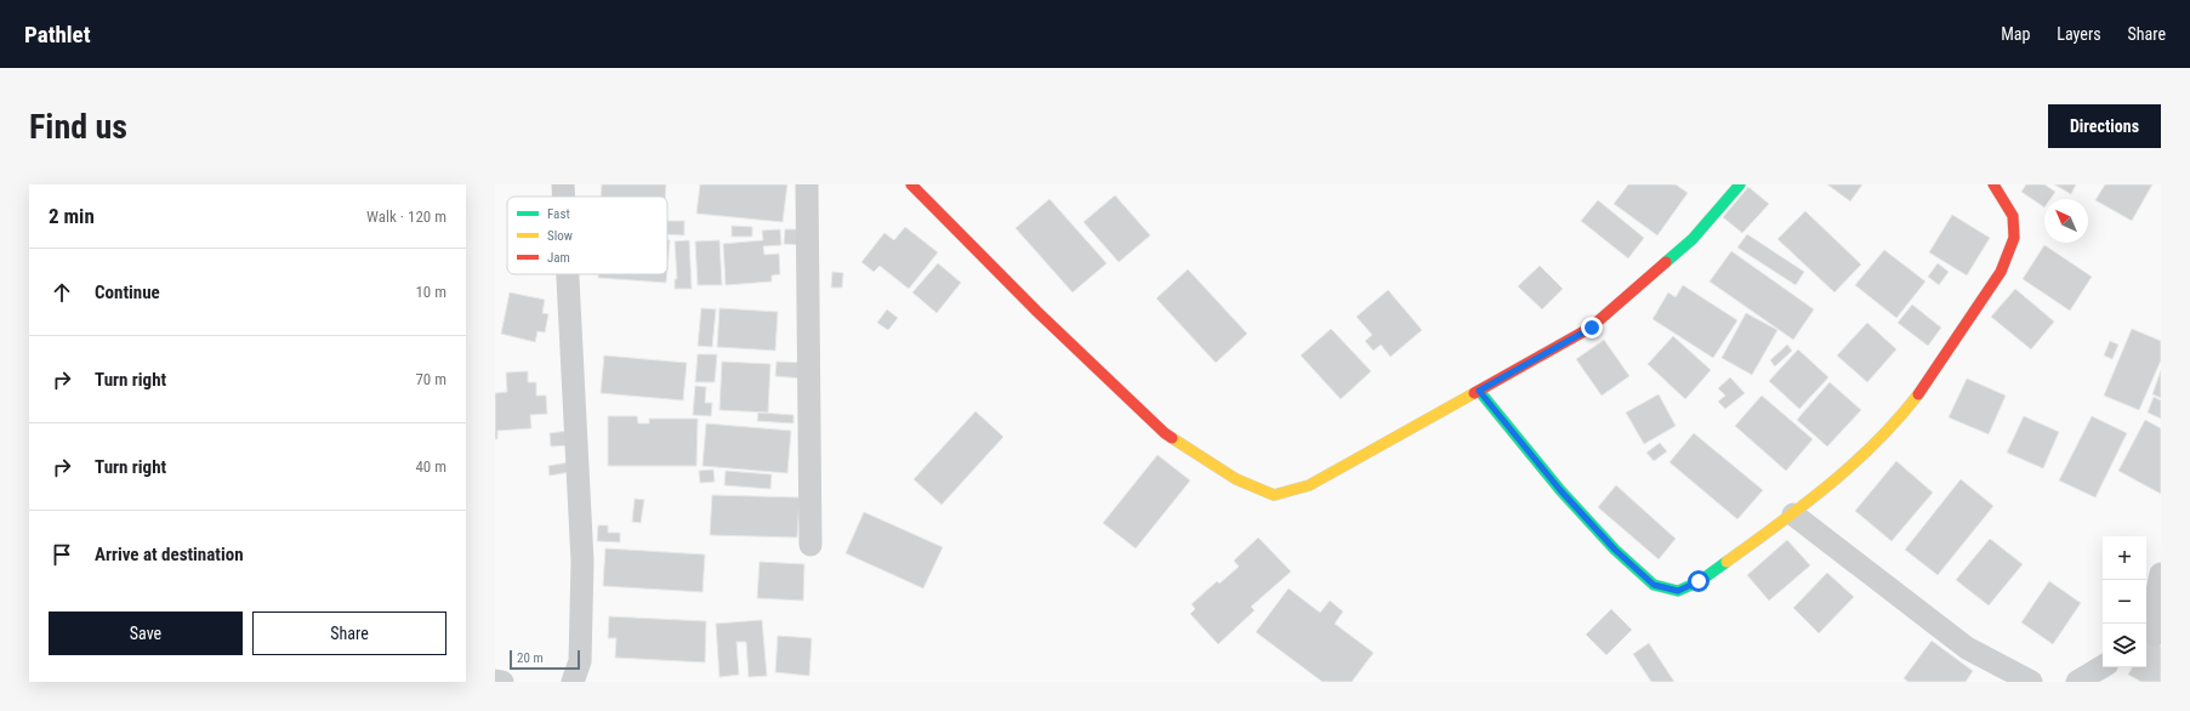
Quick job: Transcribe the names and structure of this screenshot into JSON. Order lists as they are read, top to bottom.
{
  "legend": ["Fast", "Slow", "Jam"],
  "scale_bar": "20 m",
  "north": "top left",
  "page": {
    "header": "Pathlet",
    "nav": ["Map", "Layers", "Share"],
    "buttons": [
      "Directions",
      ["Save", "Share"]
    ],
    "title": "Find us",
    "heading": ["2 min", "Walk · 120 m"],
    "list": [
      ["Continue", "10 m"],
      ["Turn right", "70 m"],
      ["Turn right", "40 m"],
      "Arrive at destination"
    ],
    "map_buttons": ["+", "−"],
    "scale": "20 m"
  }
}
